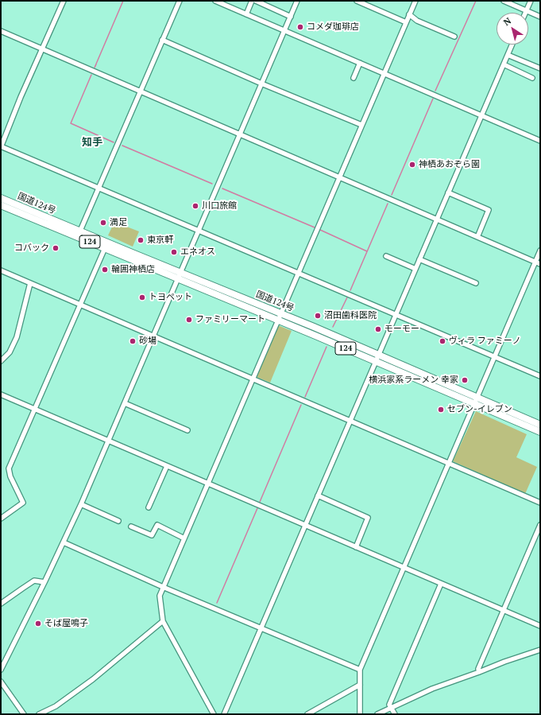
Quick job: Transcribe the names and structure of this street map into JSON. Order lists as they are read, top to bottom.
{
  "streets": {
    "highway": ["国道124号", "124"]
  },
  "districts": ["知手"],
  "places": [
    "コメダ珈琲店",
    "神栖あおぞら園",
    "川口旅館",
    "満足",
    "東京軒",
    "コバック",
    "エネオス",
    "輪囲神栖店",
    "トヨペット",
    "沼田歯科医院",
    "ファミリーマート",
    "モーモー",
    "砂場",
    "ヴィラ ファミーノ",
    "横浜家系ラーメン 幸家",
    "セブン-イレブン",
    "そば屋鳴子"
  ],
  "north": "top left"
}
